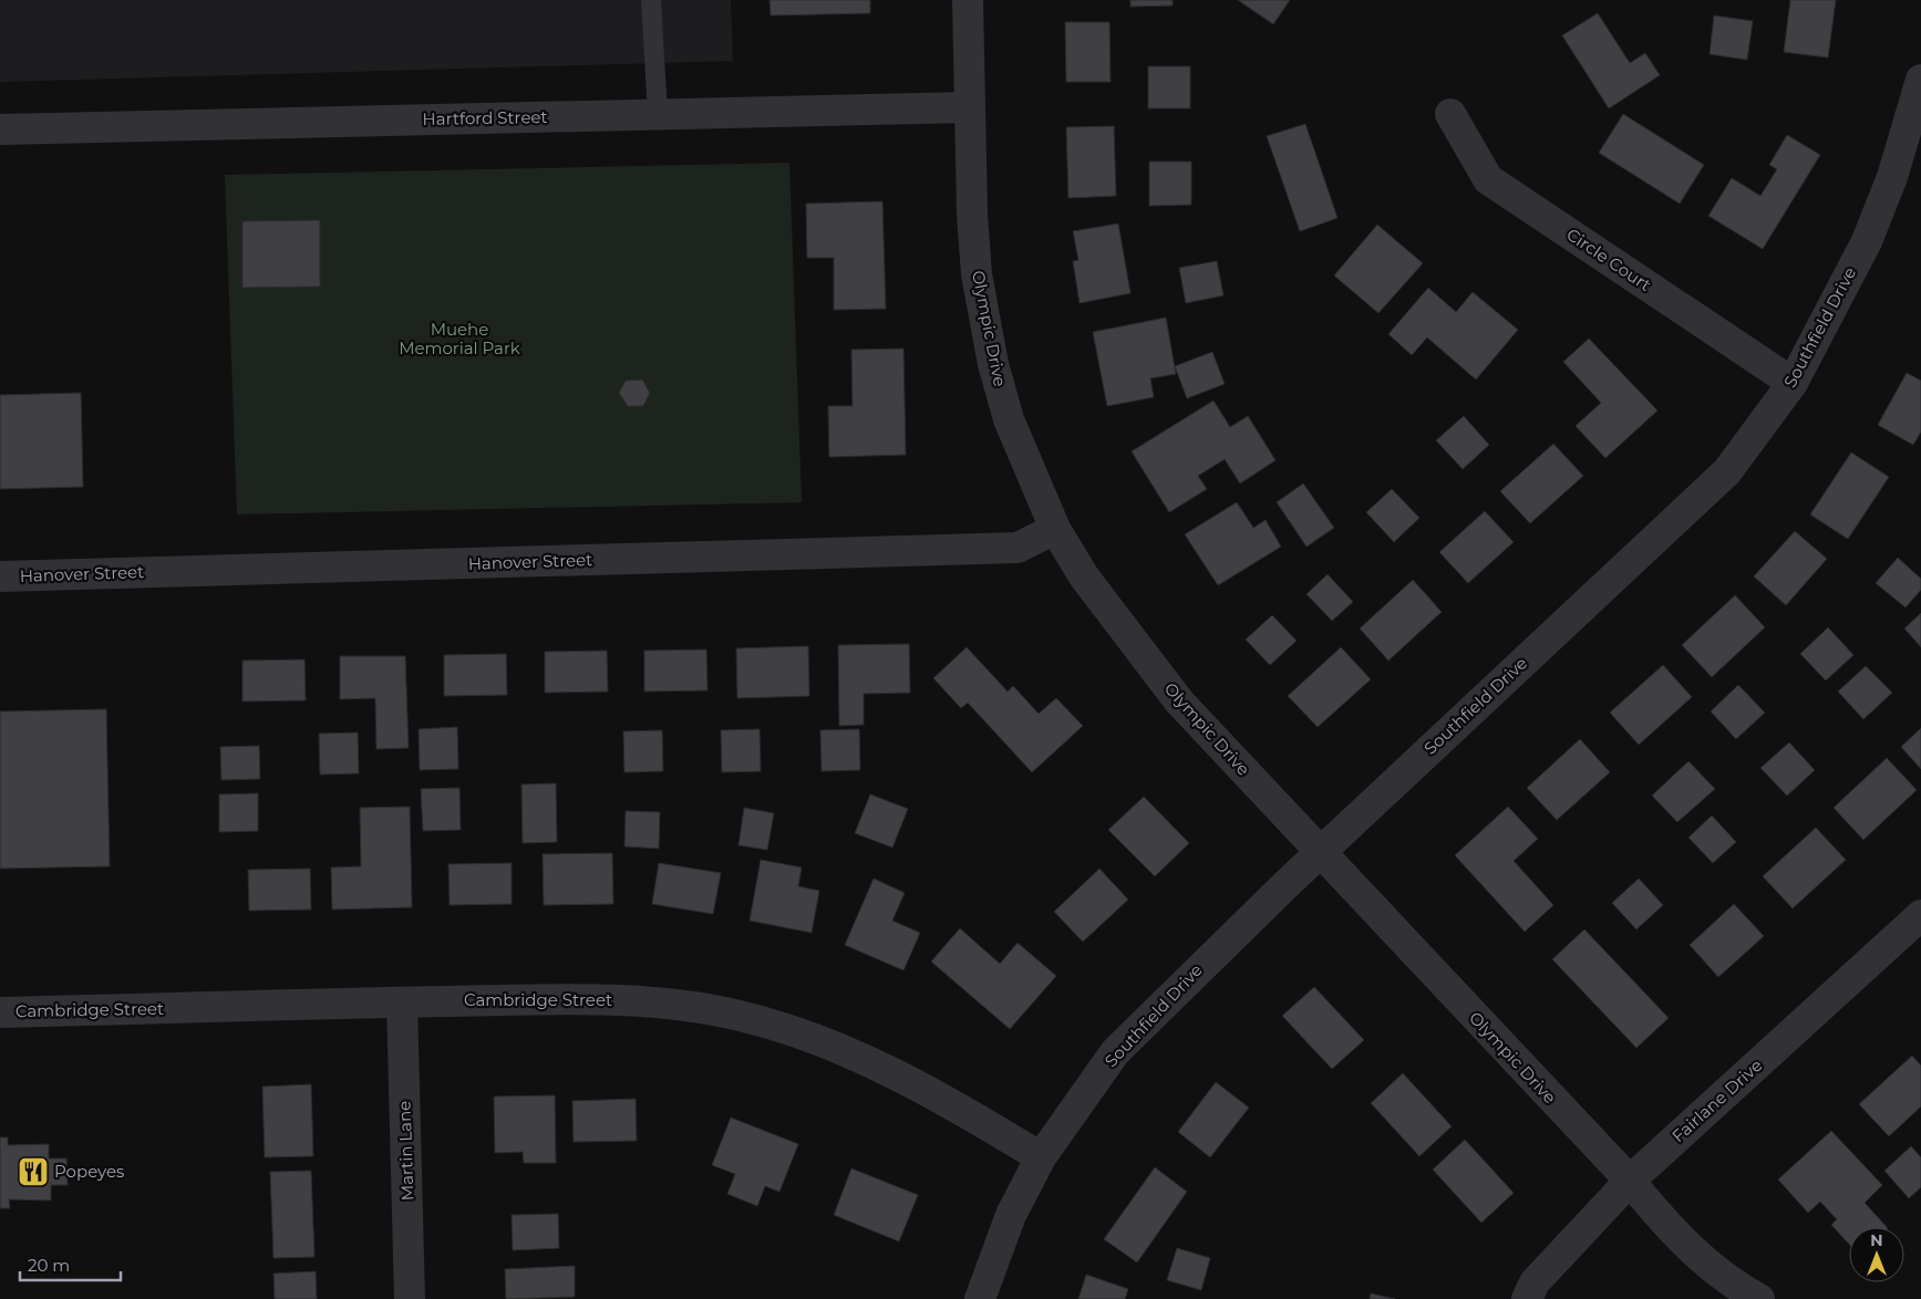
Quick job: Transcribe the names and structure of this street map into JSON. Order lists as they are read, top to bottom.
{
  "streets": {
    "street": [
      "Hartford Street",
      "Circle Court",
      "Southfield Drive",
      "Olympic Drive",
      "Hanover Street",
      "Cambridge Street",
      "Fairlane Drive",
      "Martin Lane"
    ]
  },
  "crossings": [
    ["Hartford Street", "Olympic Drive"],
    ["Circle Court", "Southfield Drive"],
    ["Southfield Drive", "Olympic Drive"],
    ["Southfield Drive", "Cambridge Street"],
    ["Olympic Drive", "Hanover Street"],
    ["Olympic Drive", "Fairlane Drive"],
    ["Cambridge Street", "Martin Lane"]
  ],
  "parks": ["Muehe Memorial Park"],
  "places": {
    "restaurant": ["Popeyes"]
  },
  "scale_bar": "20 m",
  "north": "top"
}
